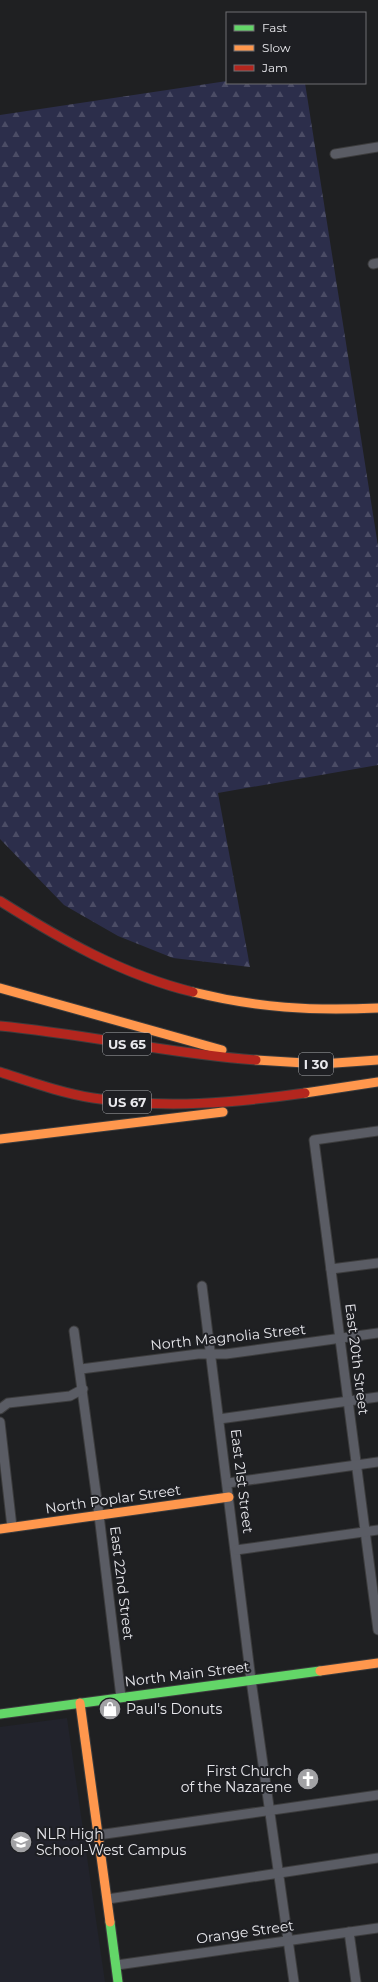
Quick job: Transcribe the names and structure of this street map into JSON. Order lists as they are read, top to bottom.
{
  "streets": {
    "main road": [
      "US 65",
      "I 30",
      "US 67",
      "North Poplar Street",
      "North Main Street"
    ],
    "street": [
      "North Magnolia Street",
      "East 20th Street",
      "East 21st Street",
      "East 22nd Street",
      "Orange Street"
    ]
  },
  "crossings": [
    ["US 65", "I 30"],
    ["I 30", "US 67"],
    ["North Magnolia Street", "East 20th Street"],
    ["North Magnolia Street", "East 21st Street"],
    ["North Magnolia Street", "East 22nd Street"],
    ["East 21st Street", "North Poplar Street"],
    ["East 21st Street", "North Main Street"],
    ["East 21st Street", "Orange Street"],
    ["North Poplar Street", "East 22nd Street"],
    ["East 22nd Street", "North Main Street"]
  ],
  "places": {
    "shop": ["Paul's Donuts"],
    "church": ["First Church of the Nazarene"],
    "school or university": ["NLR High School-West Campus"]
  },
  "legend": ["Fast", "Slow", "Jam"]
}
